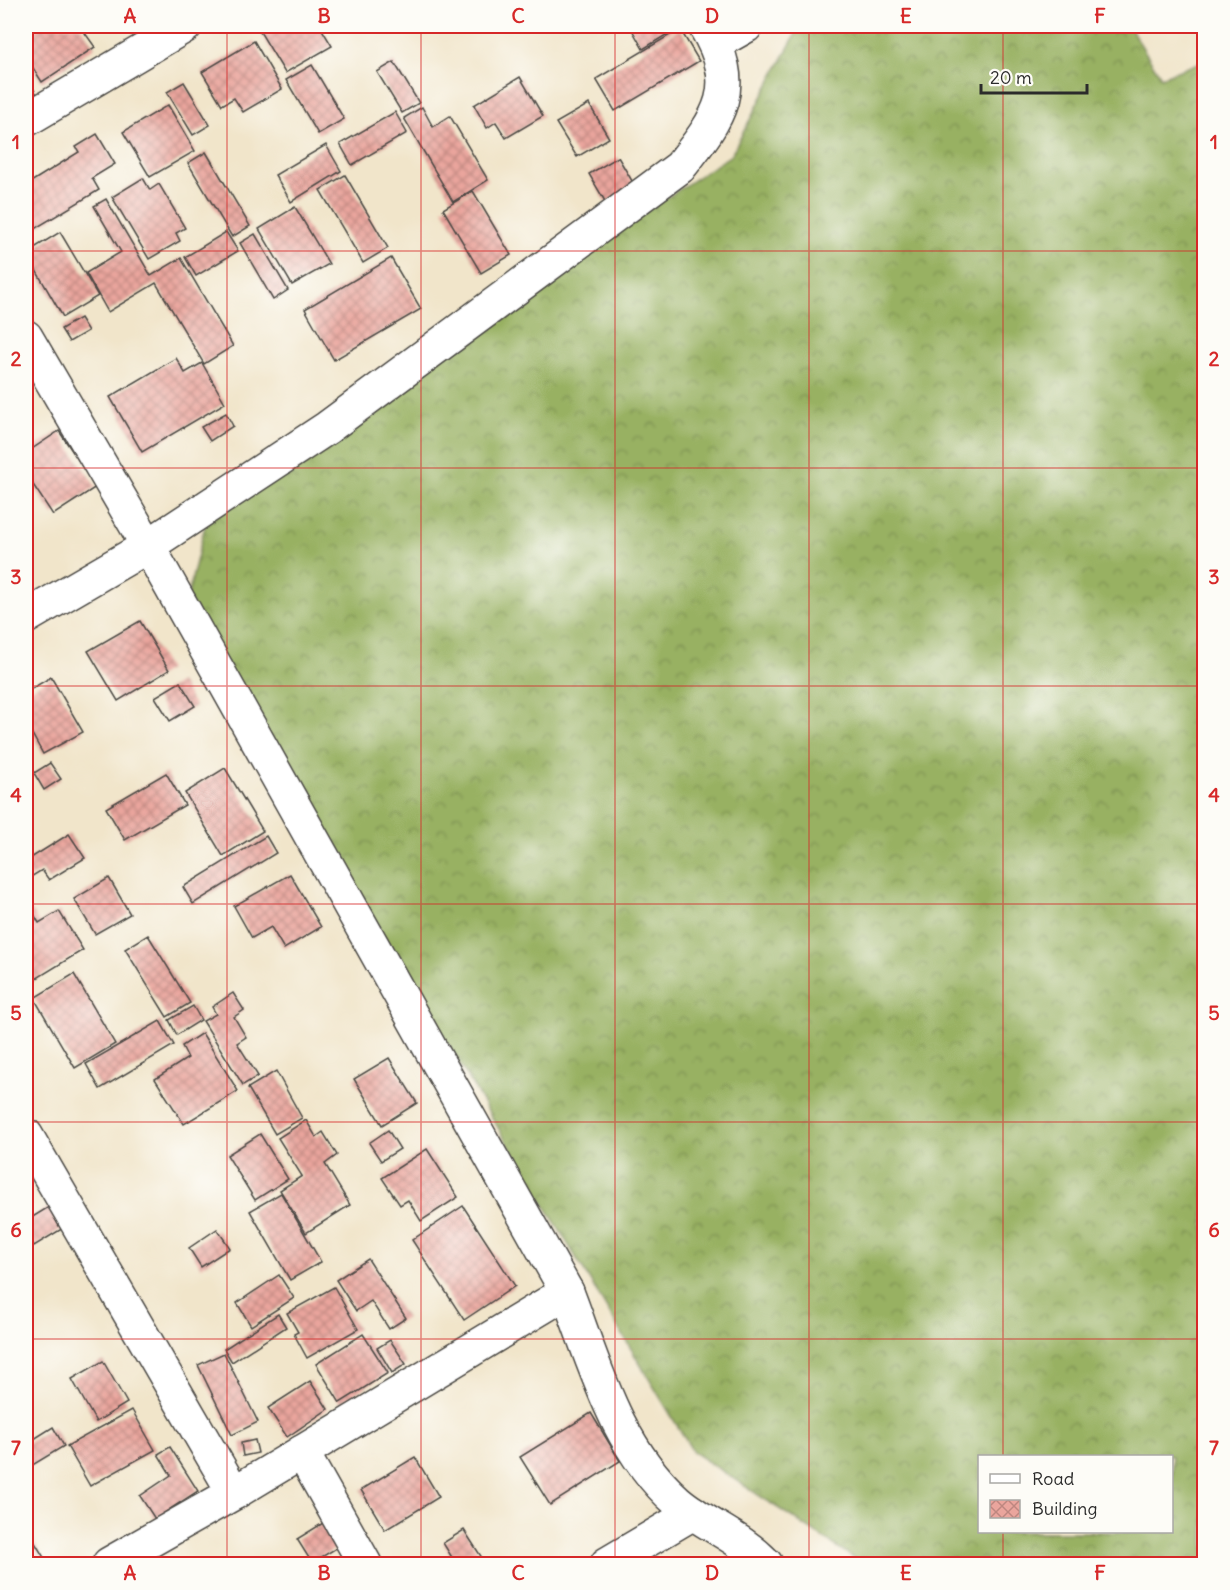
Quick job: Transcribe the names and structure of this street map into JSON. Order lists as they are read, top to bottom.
{
  "legend": ["Road", "Building"],
  "scale_bar": "20 m",
  "grid": {
    "columns": [
      "A",
      "B",
      "C",
      "D",
      "E",
      "F"
    ],
    "rows": [
      "1",
      "2",
      "3",
      "4",
      "5",
      "6",
      "7"
    ]
  }
}
